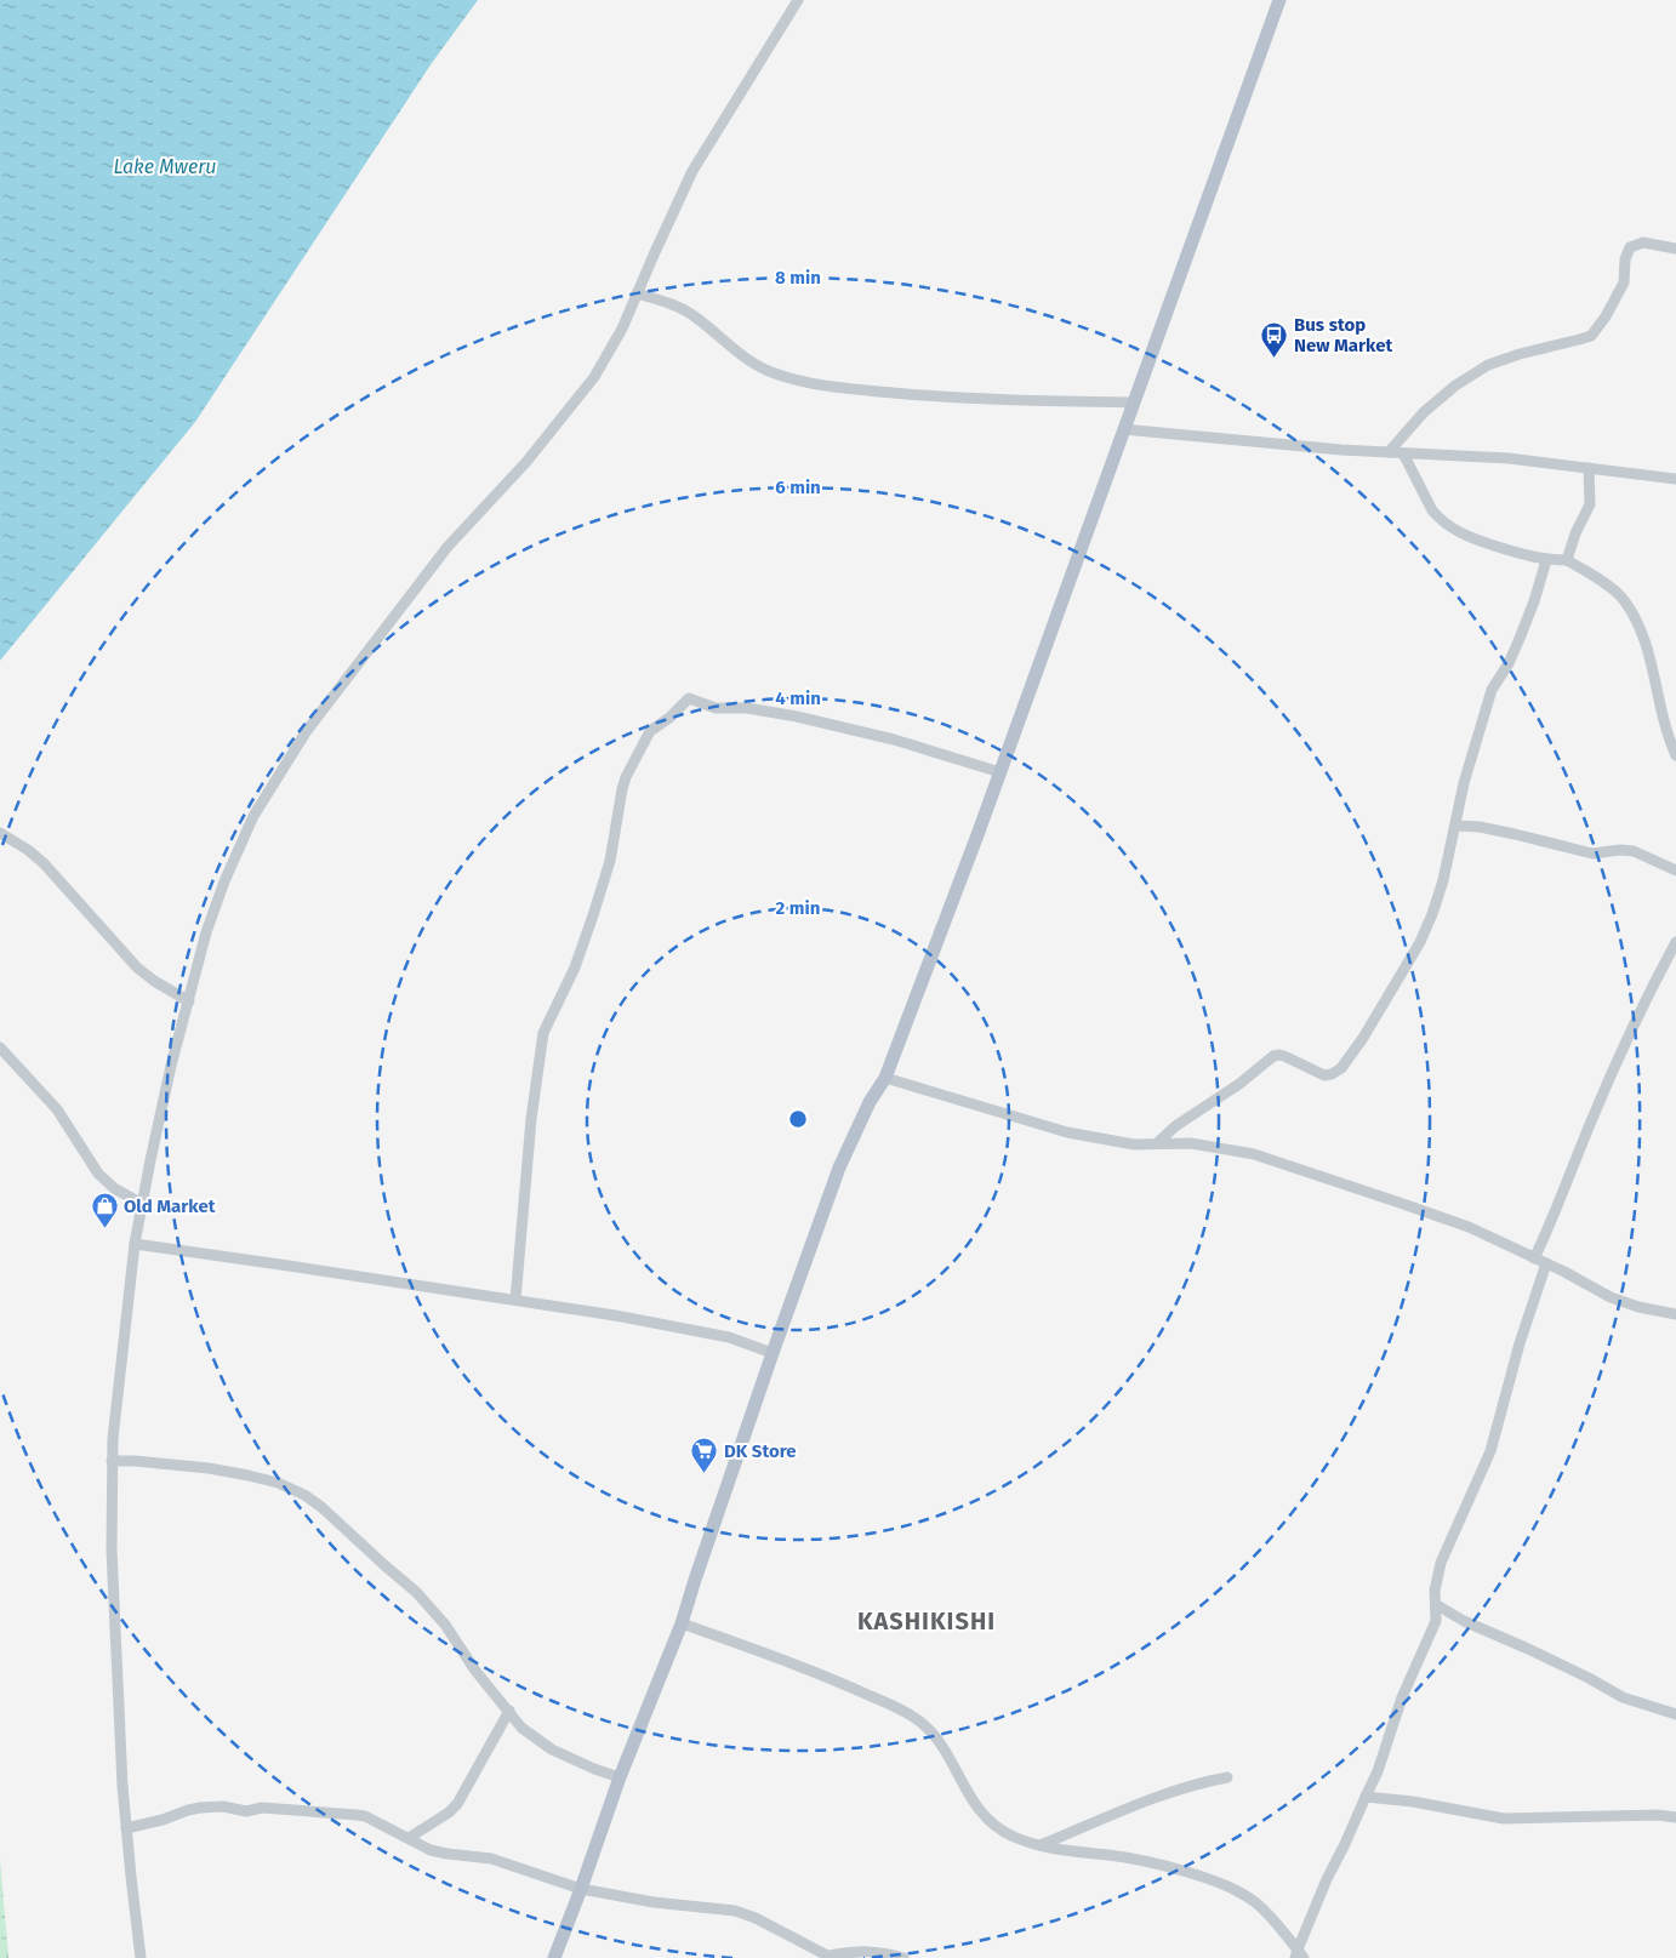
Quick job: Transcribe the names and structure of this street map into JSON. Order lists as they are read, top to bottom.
{
  "districts": ["KASHIKISHI"],
  "water": ["Lake Mweru"],
  "places": {
    "bus stop": ["Bus stop New Market"],
    "shop": ["Old Market"],
    "supermarket": ["DK Store"]
  },
  "rings": [
    "8 min",
    "6 min",
    "4 min",
    "2 min"
  ]
}
